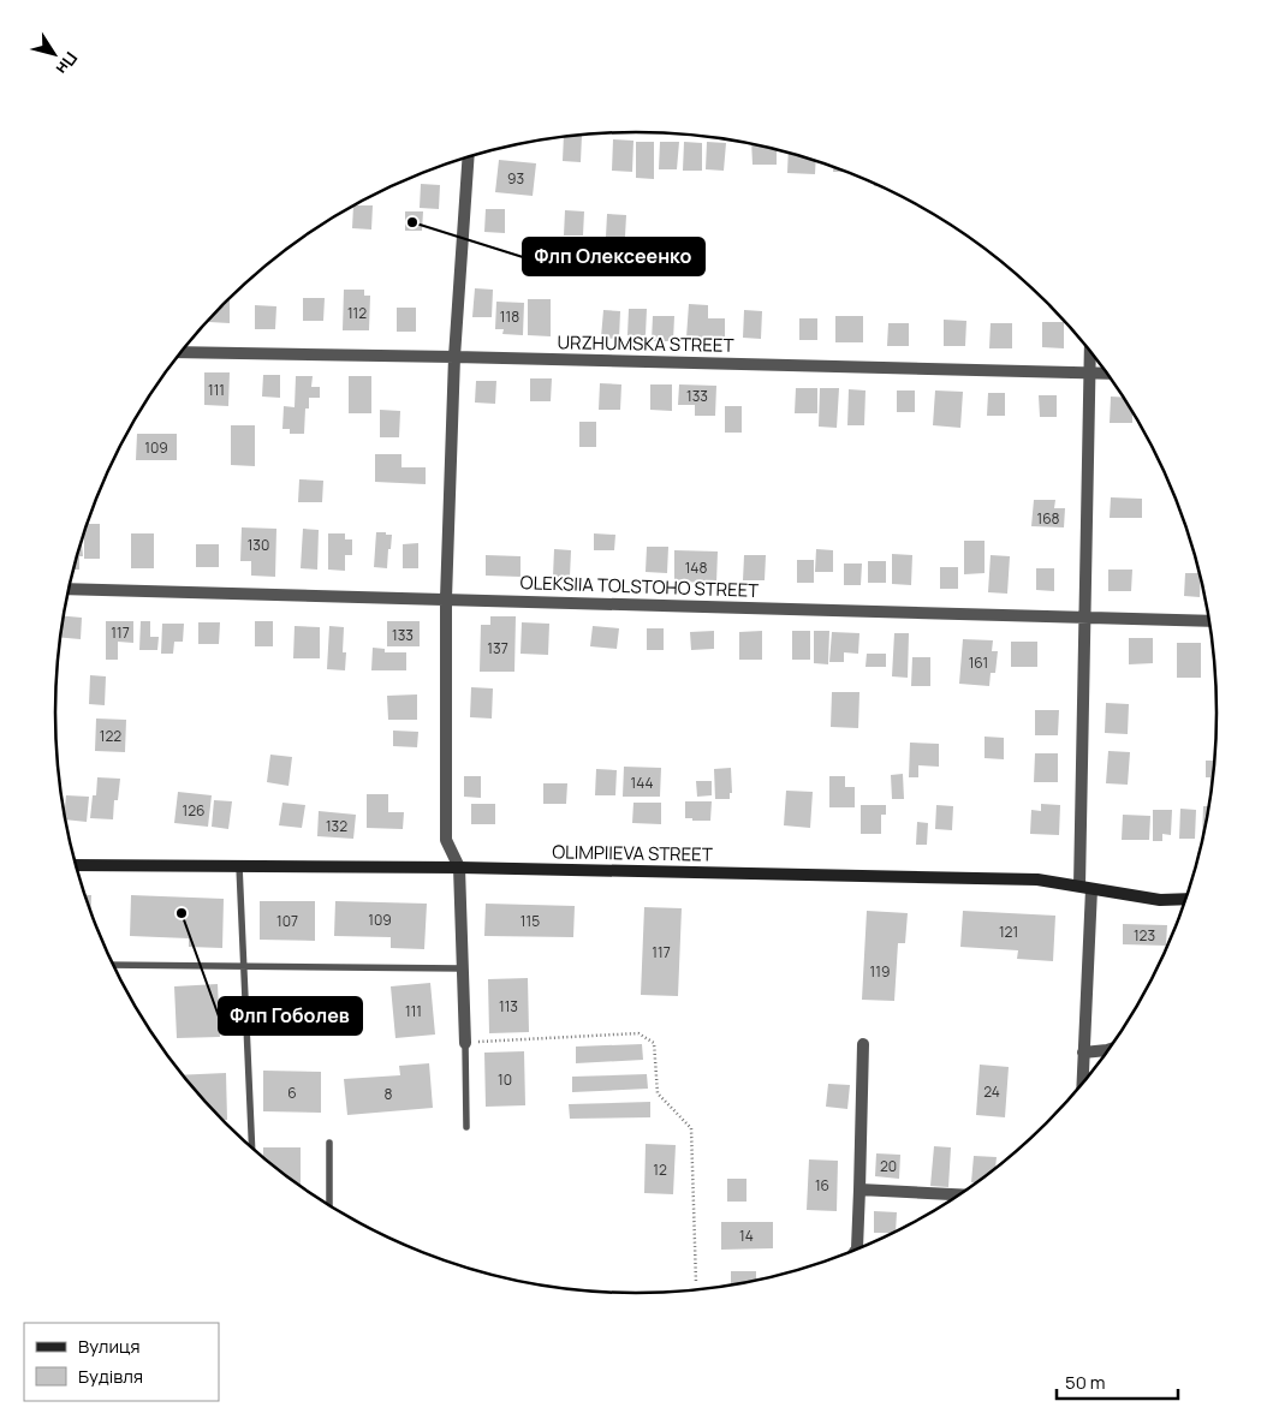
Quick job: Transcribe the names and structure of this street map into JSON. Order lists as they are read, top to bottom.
{
  "streets": {
    "main road": ["OLIMPIIEVA STREET"],
    "street": ["URZHUMSKA STREET", "OLEKSIIA TOLSTOHO STREET"]
  },
  "places": ["Флп Олексеенко", "Флп Гоболев"],
  "house_numbers": [
    "93",
    "112",
    "118",
    "111",
    "133",
    "109",
    "168",
    "130",
    "148",
    "117",
    "133",
    "137",
    "161",
    "122",
    "144",
    "126",
    "132",
    "109",
    "107",
    "115",
    "121",
    "123",
    "117",
    "119",
    "113",
    "111",
    "10",
    "24",
    "6",
    "8",
    "20",
    "12",
    "16",
    "14"
  ],
  "legend": ["Вулиця", "Будівля"],
  "scale_bar": "50 m",
  "north": "bottom right"
}
